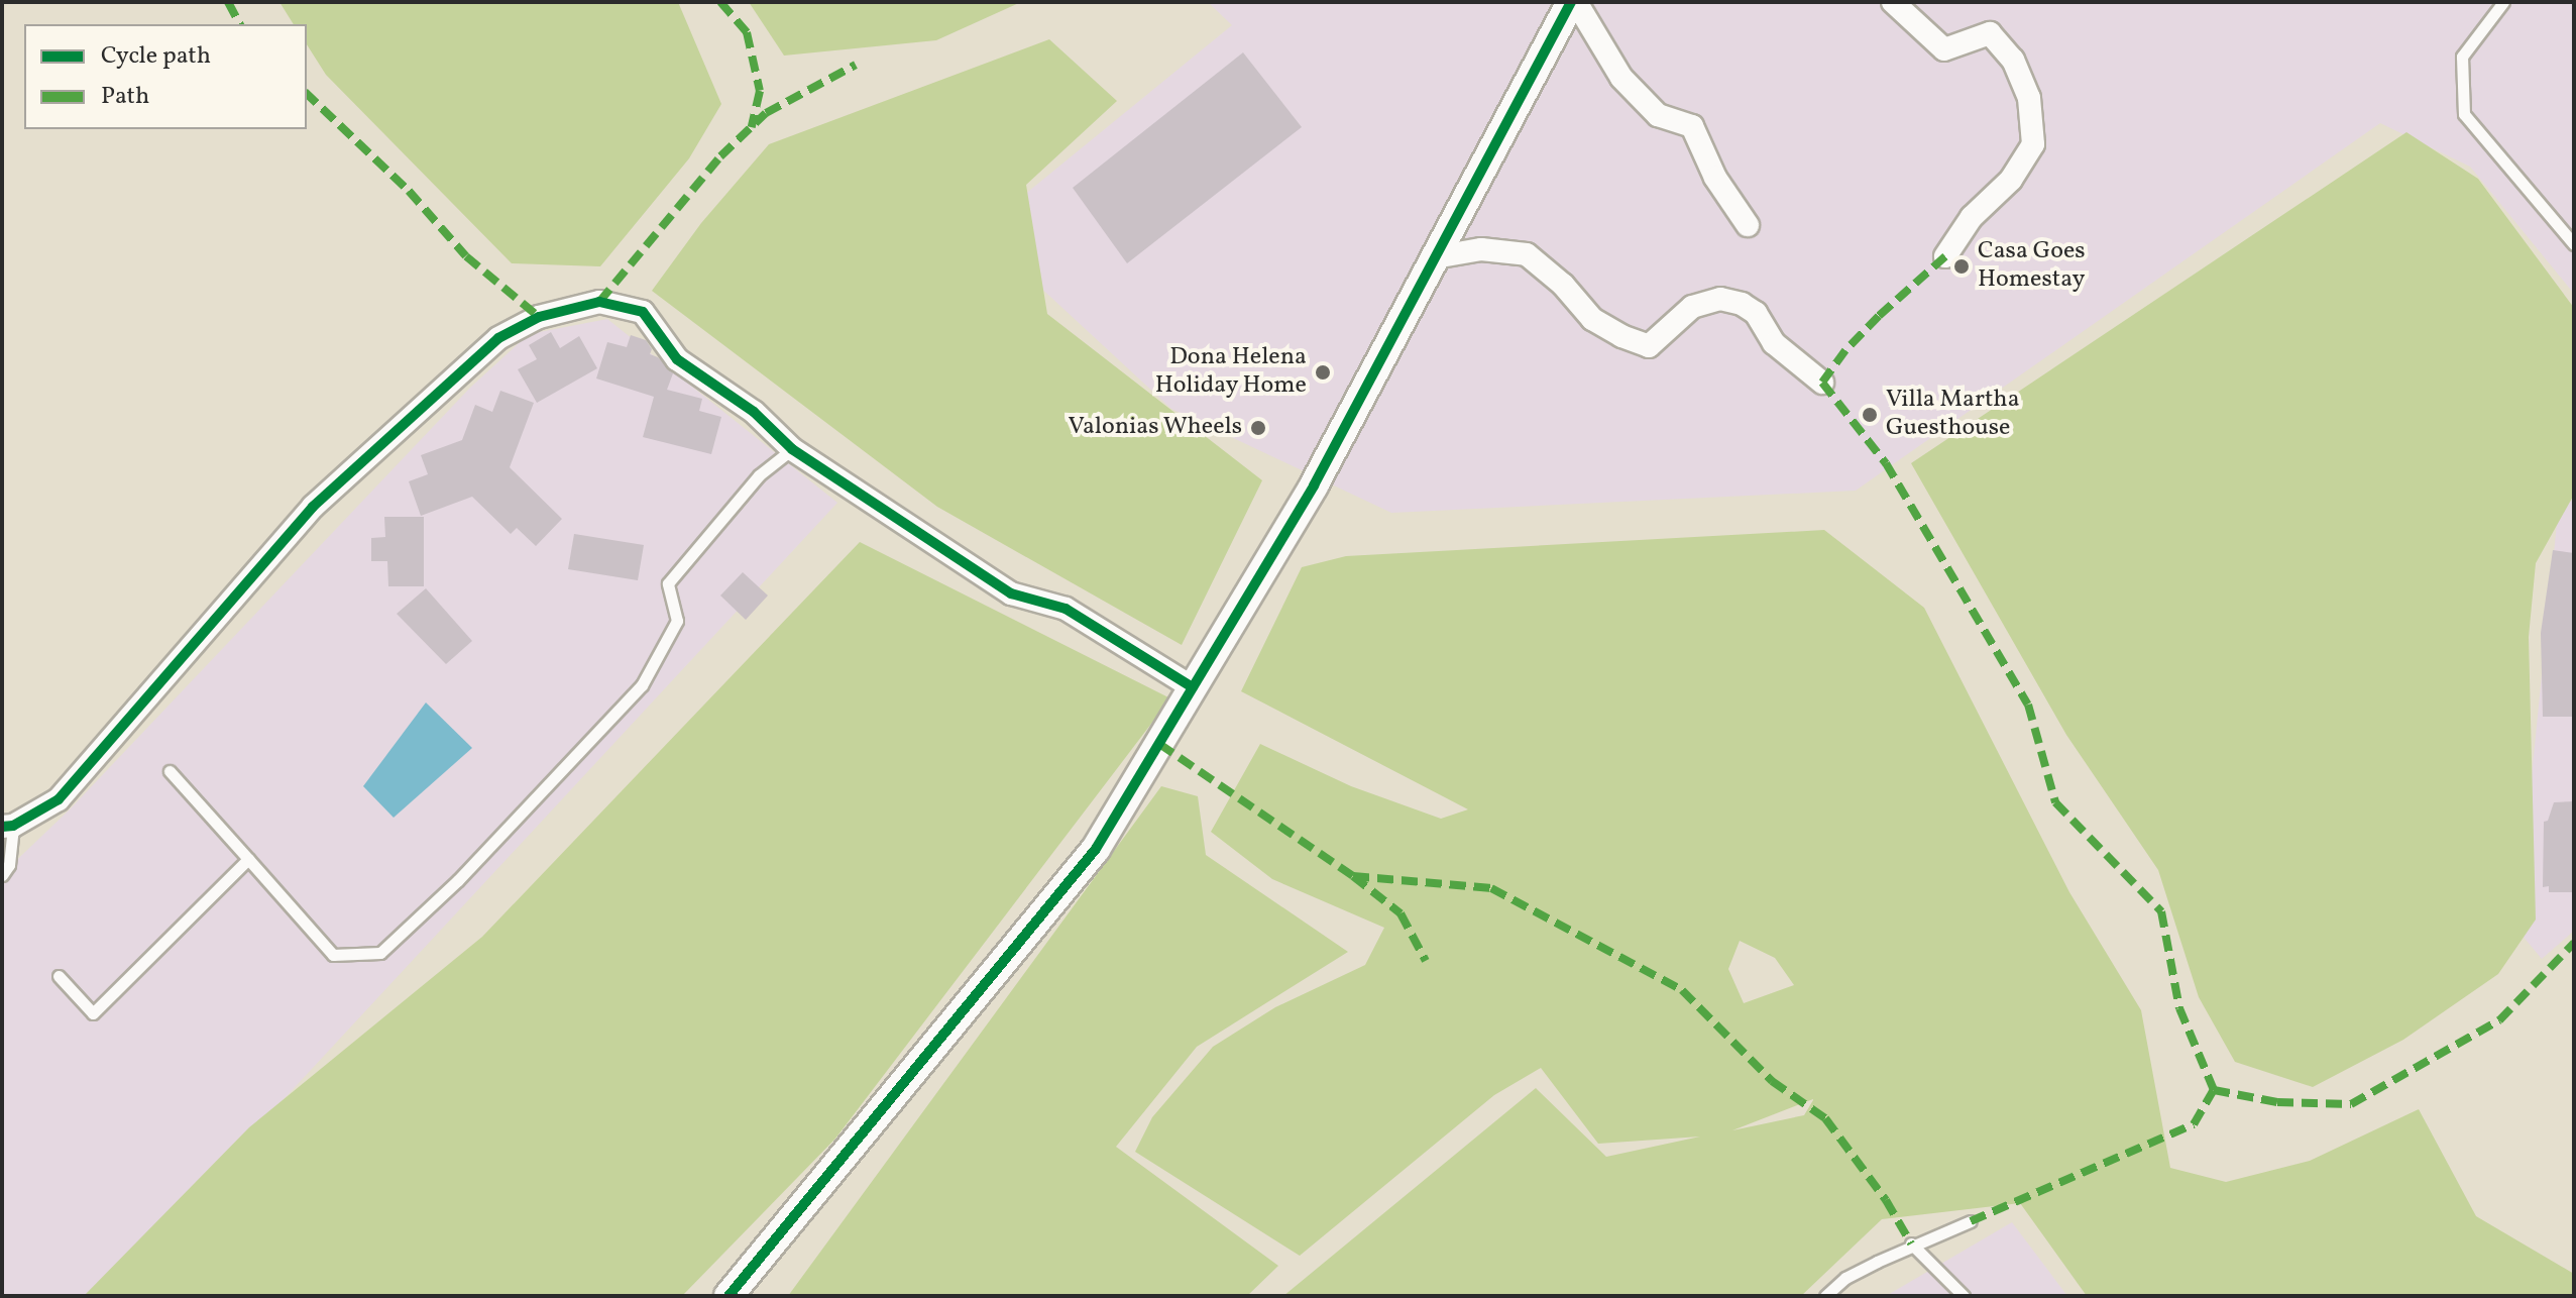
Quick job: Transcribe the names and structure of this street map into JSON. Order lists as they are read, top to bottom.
{
  "places": [
    "Casa Goes Homestay",
    "Dona Helena Holiday Home",
    "Villa Martha Guesthouse",
    "Valonias Wheels"
  ],
  "legend": ["Cycle path", "Path"]
}
